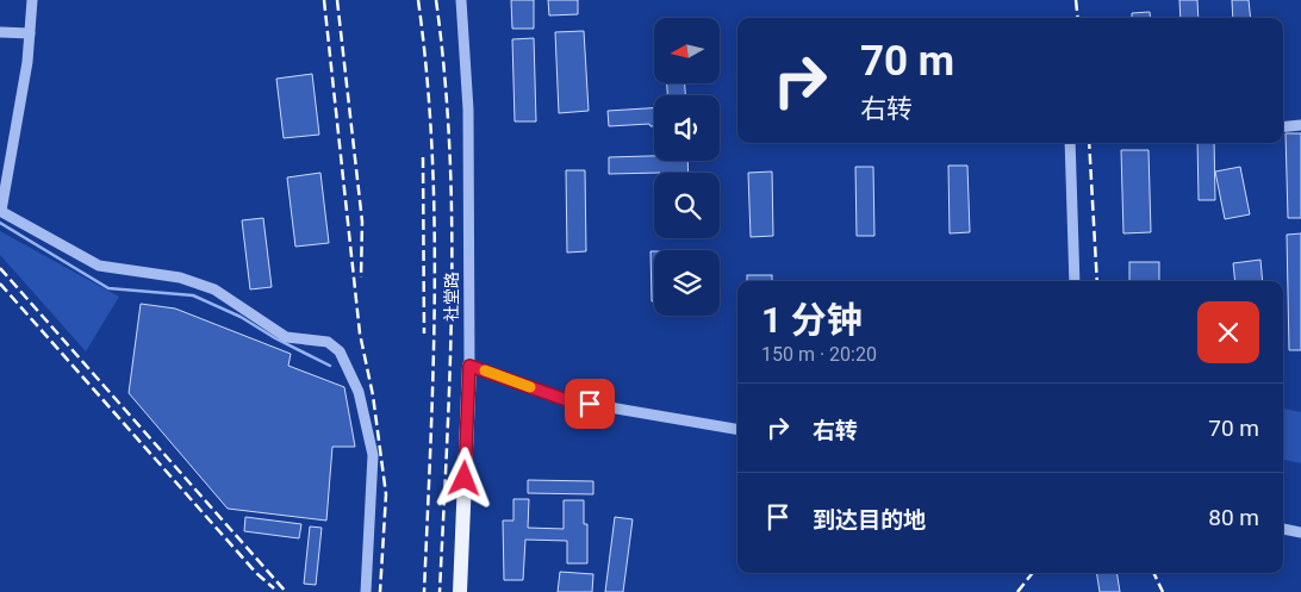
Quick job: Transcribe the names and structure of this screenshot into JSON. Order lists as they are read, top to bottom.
{
  "streets": {
    "main road": ["社堂路"]
  },
  "north": "left",
  "page": {
    "turn": ["70 m", "右转"],
    "heading": ["1 分钟", "150 m · 20:20"],
    "list": [
      {
        "name": "右转",
        "value": "70 m"
      },
      {
        "name": "到达目的地",
        "value": "80 m"
      }
    ]
  }
}
